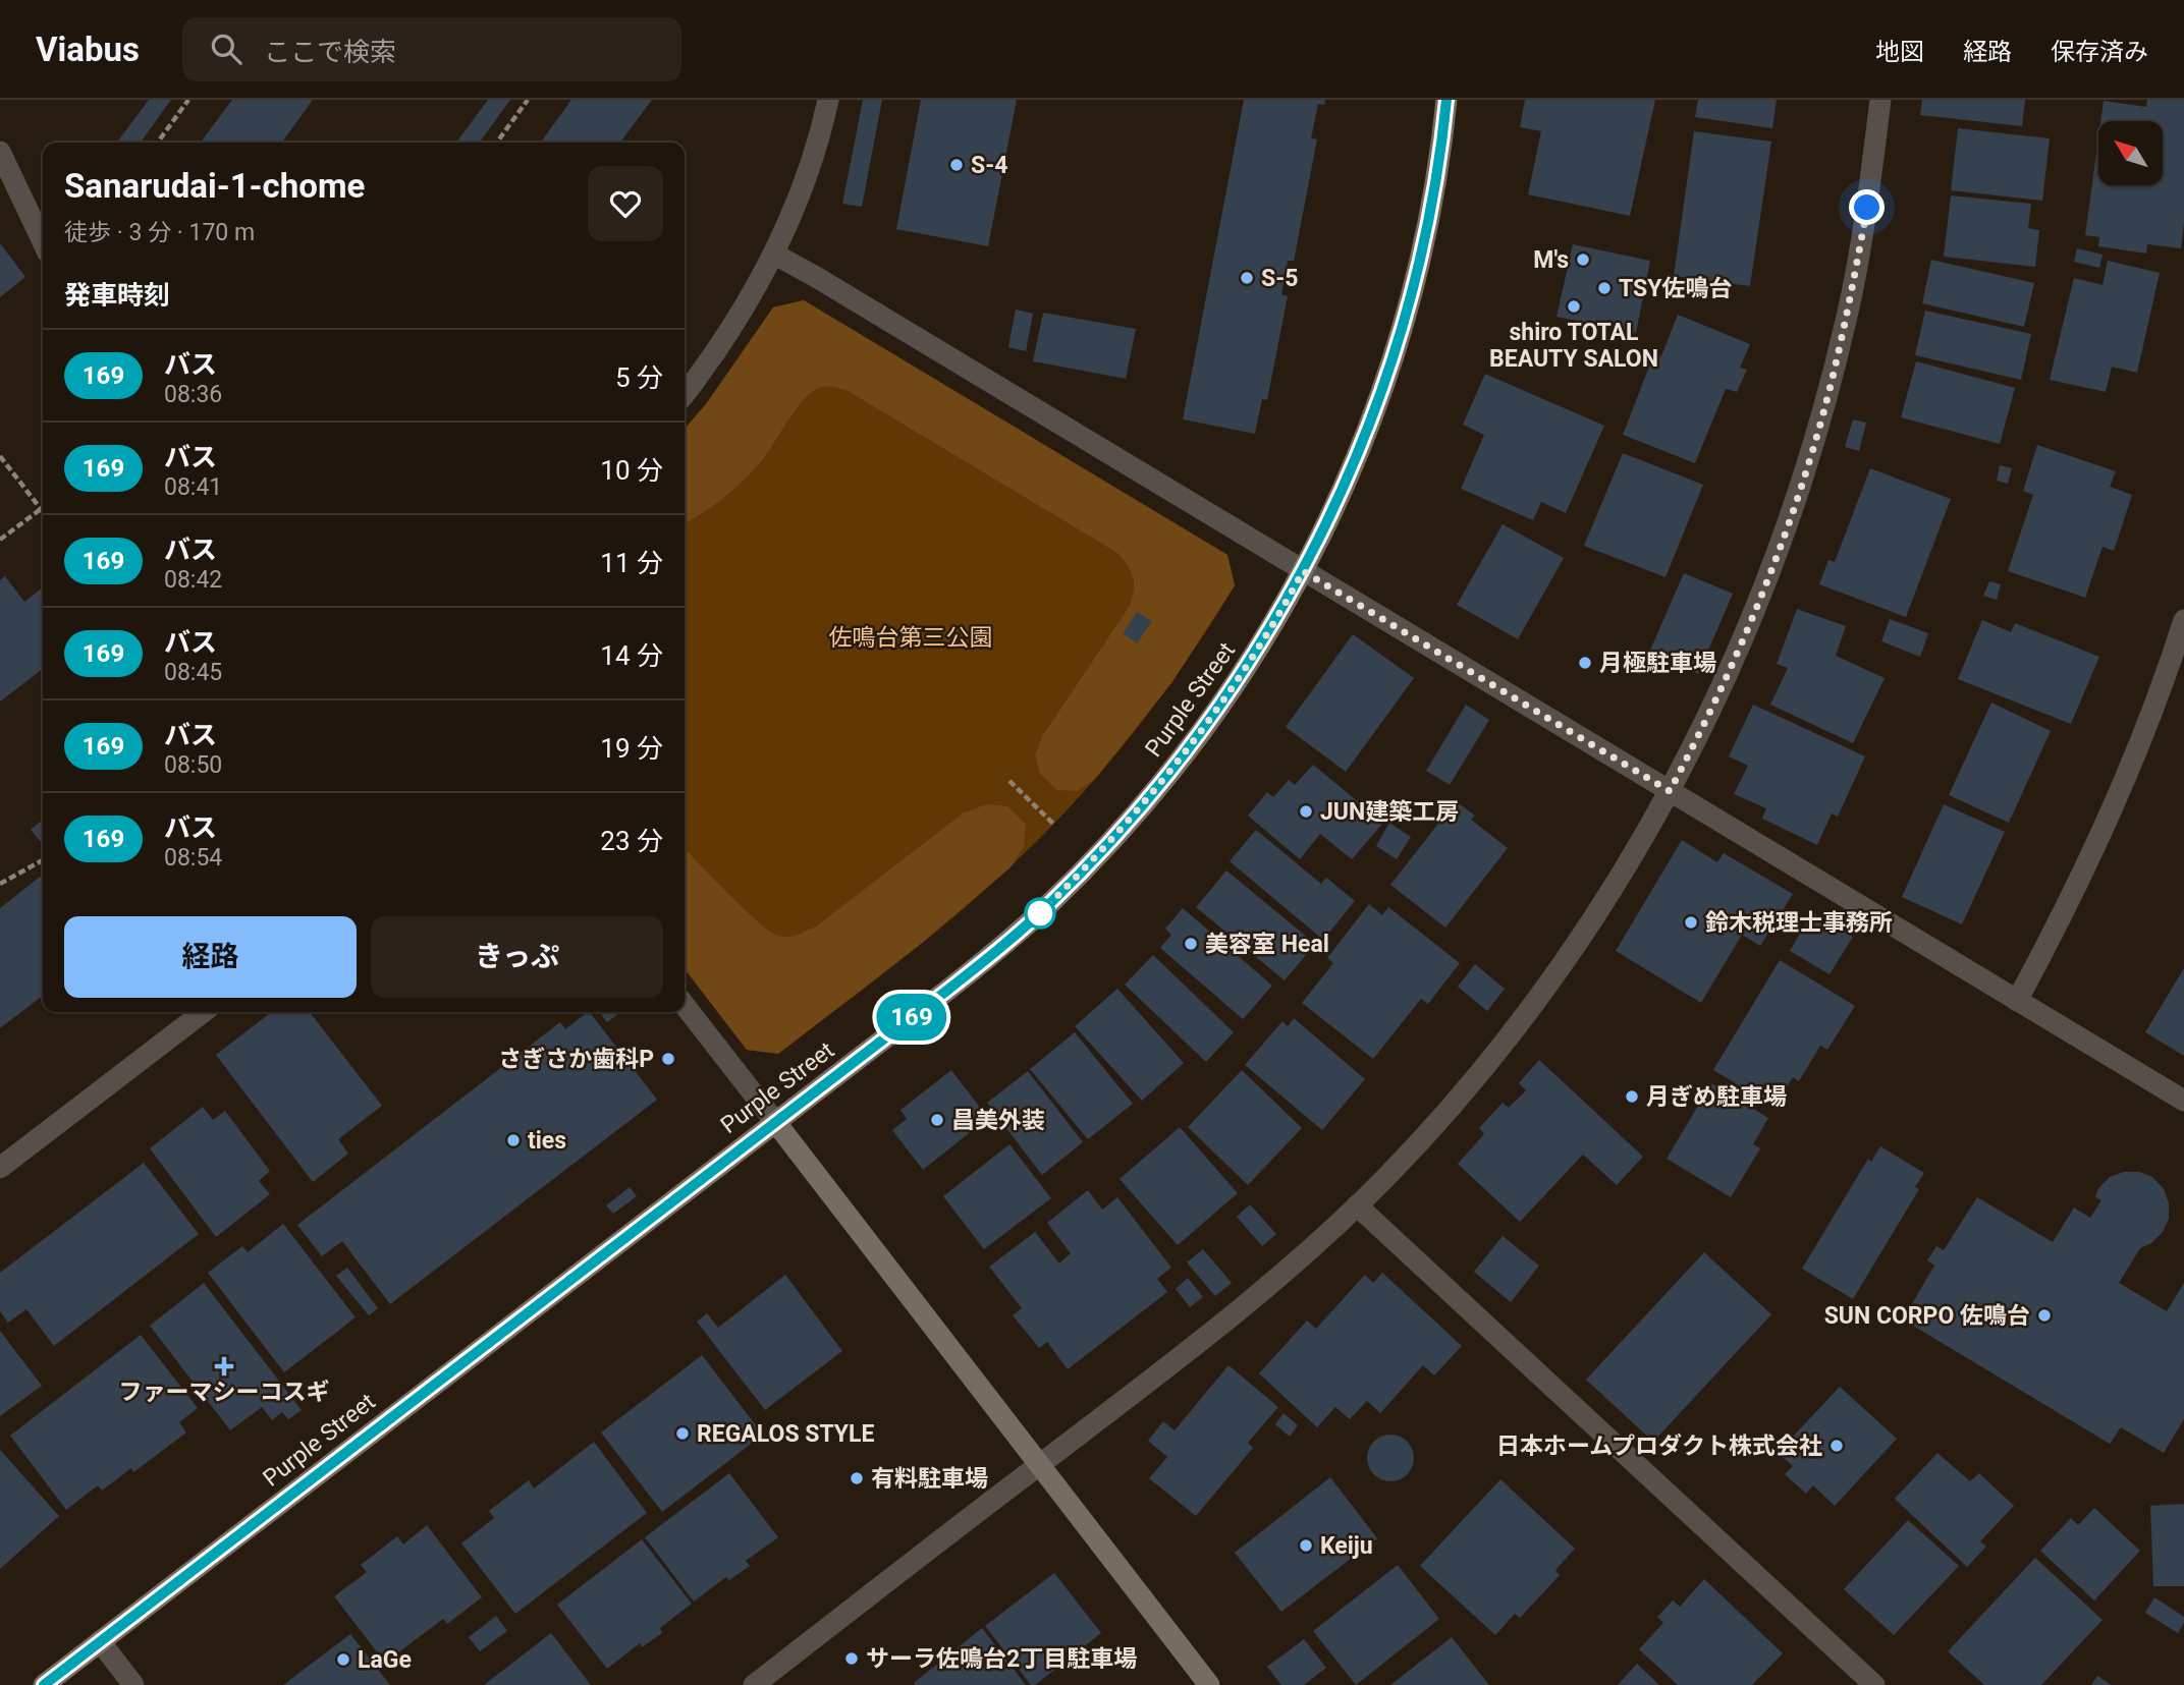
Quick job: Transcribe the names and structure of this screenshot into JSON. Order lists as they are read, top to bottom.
{
  "streets": {
    "street": ["Purple Street"]
  },
  "parks": ["佐鳴台第三公園"],
  "places": {
    "other": [
      "S-4",
      "M's",
      "S-5",
      "TSY佐鳴台",
      "shiro TOTAL BEAUTY SALON",
      "月極駐車場",
      "JUN建築工房",
      "鈴木税理士事務所",
      "美容室 Heal",
      "さぎさか歯科P",
      "月ぎめ駐車場",
      "昌美外装",
      "ties",
      "SUN CORPO 佐鳴台",
      "REGALOS STYLE",
      "日本ホームプロダクト株式会社",
      "有料駐車場",
      "Keiju",
      "サーラ佐鳴台2丁目駐車場",
      "LaGe"
    ],
    "health": ["ファーマシーコスギ"]
  },
  "lines": ["bus line 169"],
  "north": "top left",
  "page": {
    "header": "Viabus",
    "search": "ここで検索",
    "nav": ["地図", "経路", "保存済み"],
    "on_map": "169",
    "heading": [
      ["Sanarudai-1-chome", "徒歩 · 3 分 · 170 m"],
      "発車時刻"
    ],
    "list": [
      {
        "mark": "169",
        "name": "バス",
        "note": "08:36",
        "value": "5 分"
      },
      {
        "mark": "169",
        "name": "バス",
        "note": "08:41",
        "value": "10 分"
      },
      {
        "mark": "169",
        "name": "バス",
        "note": "08:42",
        "value": "11 分"
      },
      {
        "mark": "169",
        "name": "バス",
        "note": "08:45",
        "value": "14 分"
      },
      {
        "mark": "169",
        "name": "バス",
        "note": "08:50",
        "value": "19 分"
      },
      {
        "mark": "169",
        "name": "バス",
        "note": "08:54",
        "value": "23 分"
      }
    ],
    "buttons": ["経路", "きっぷ"]
  }
}
